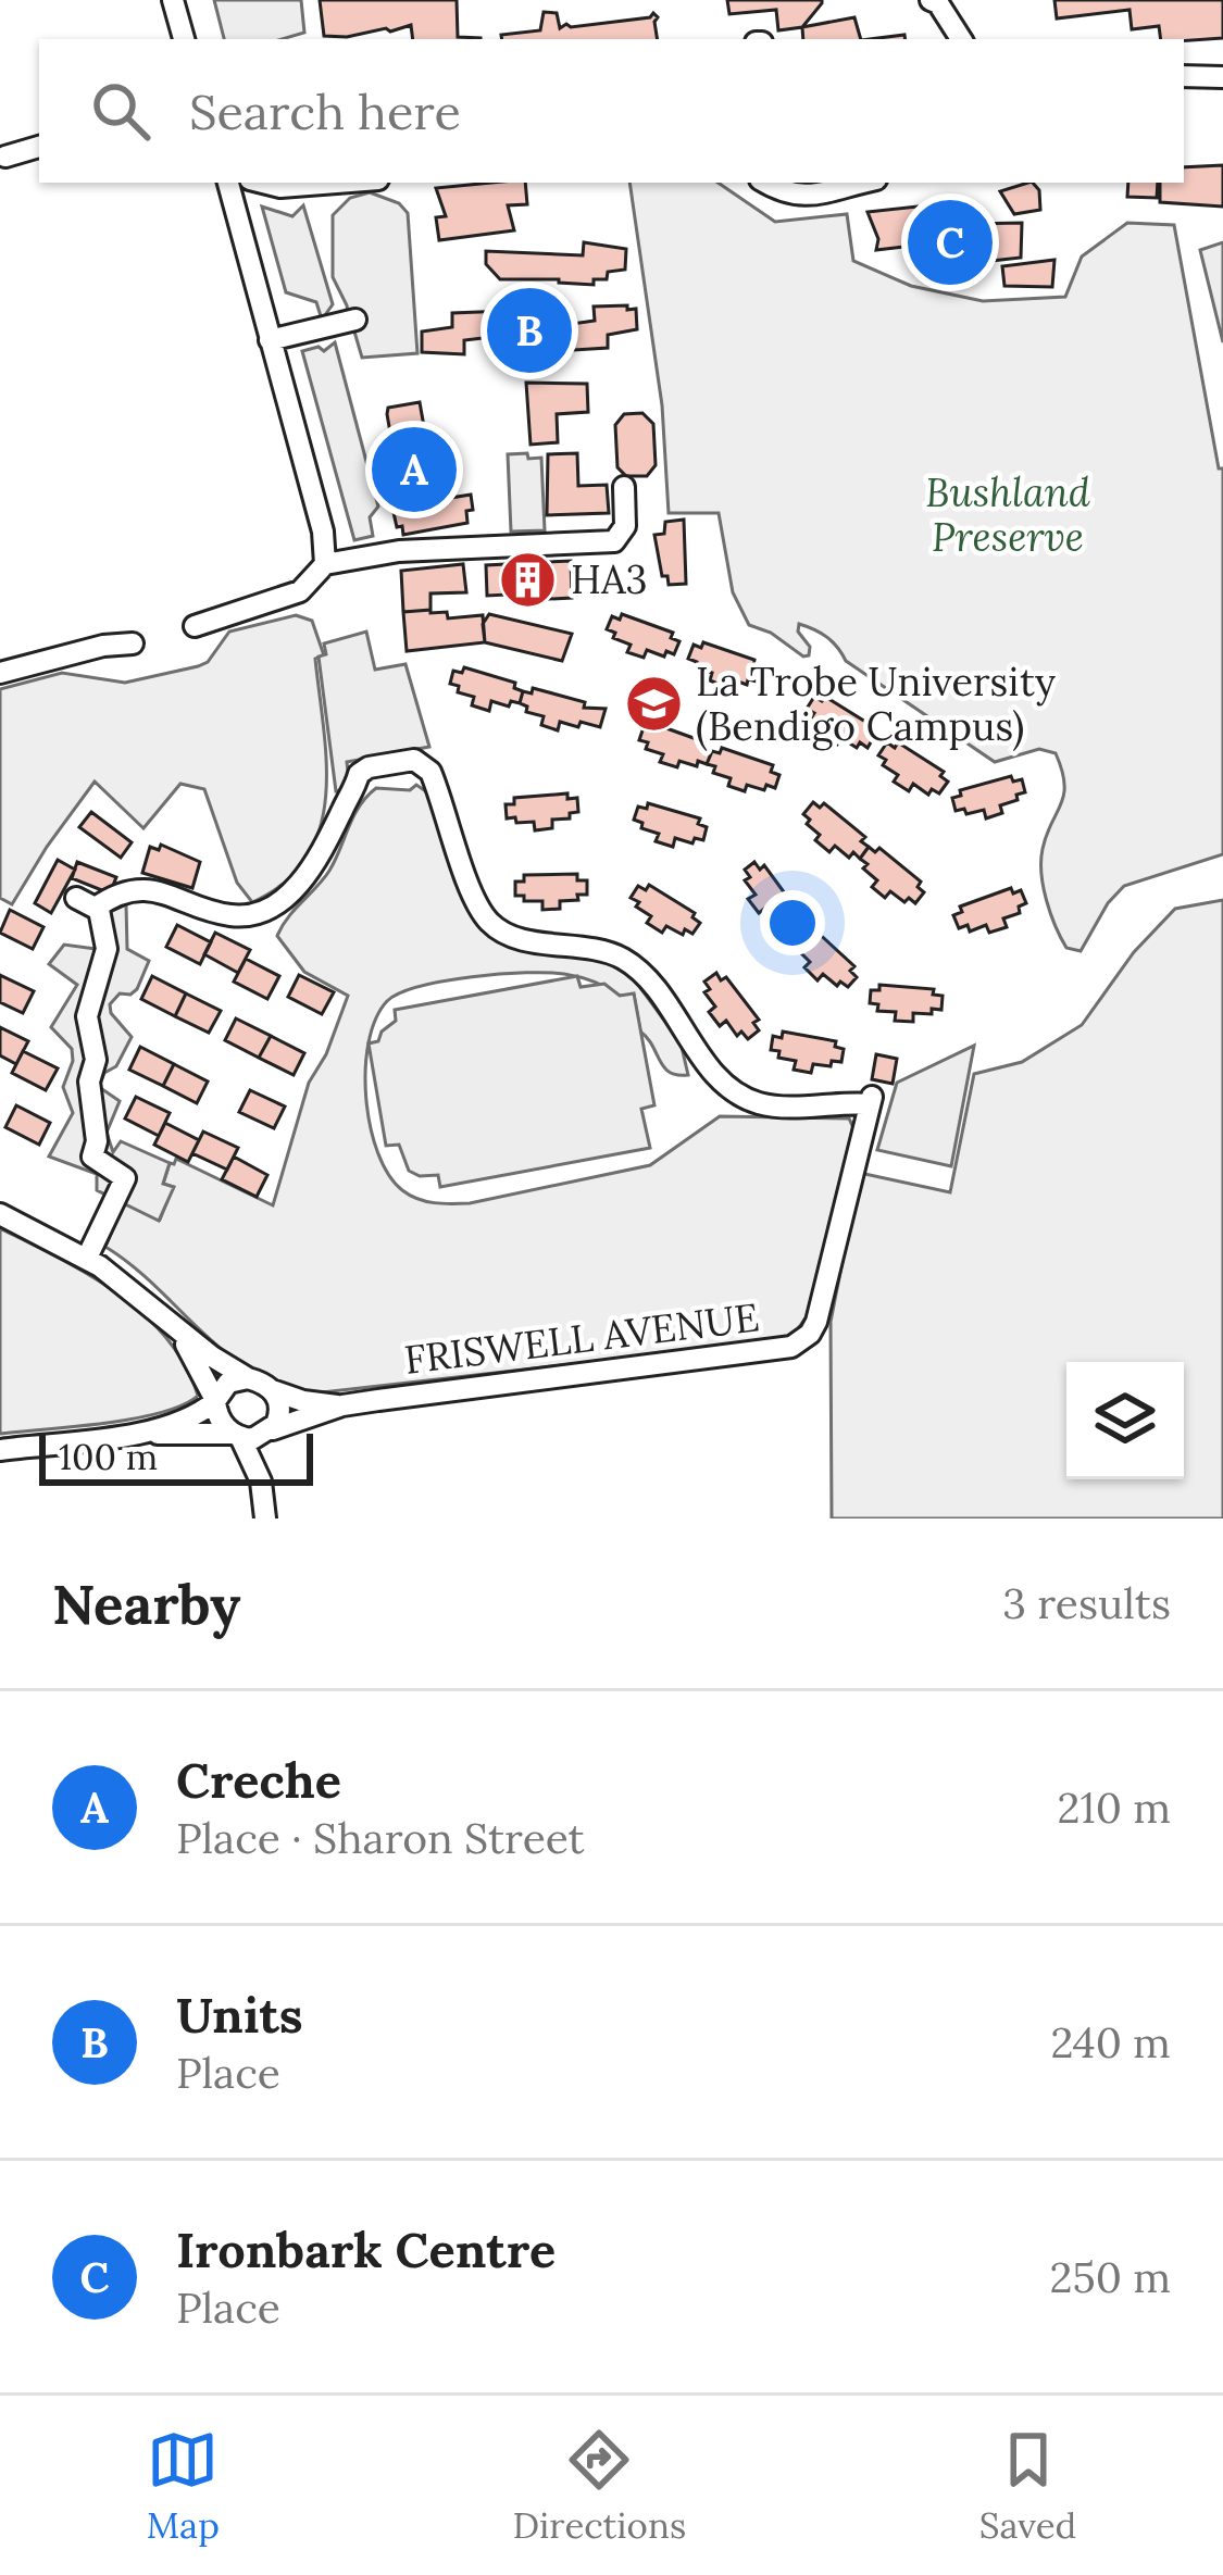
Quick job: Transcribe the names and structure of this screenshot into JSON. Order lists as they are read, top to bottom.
{
  "streets": {
    "street": ["FRISWELL AVENUE"]
  },
  "parks": ["Bushland Preserve"],
  "places": {
    "building": ["HA3"],
    "school or university": ["La Trobe University (Bendigo Campus)"]
  },
  "scale_bar": "100 m",
  "page": {
    "search": "Search here",
    "pins": ["C", "B", "A"],
    "scale": "100 m",
    "heading": ["Nearby", "3 results"],
    "list": [
      {
        "mark": "A",
        "name": "Creche",
        "note": "Place · Sharon Street",
        "value": "210 m"
      },
      {
        "mark": "B",
        "name": "Units",
        "note": "Place",
        "value": "240 m"
      },
      {
        "mark": "C",
        "name": "Ironbark Centre",
        "note": "Place",
        "value": "250 m"
      }
    ],
    "nav": ["Map", "Directions", "Saved"]
  }
}
